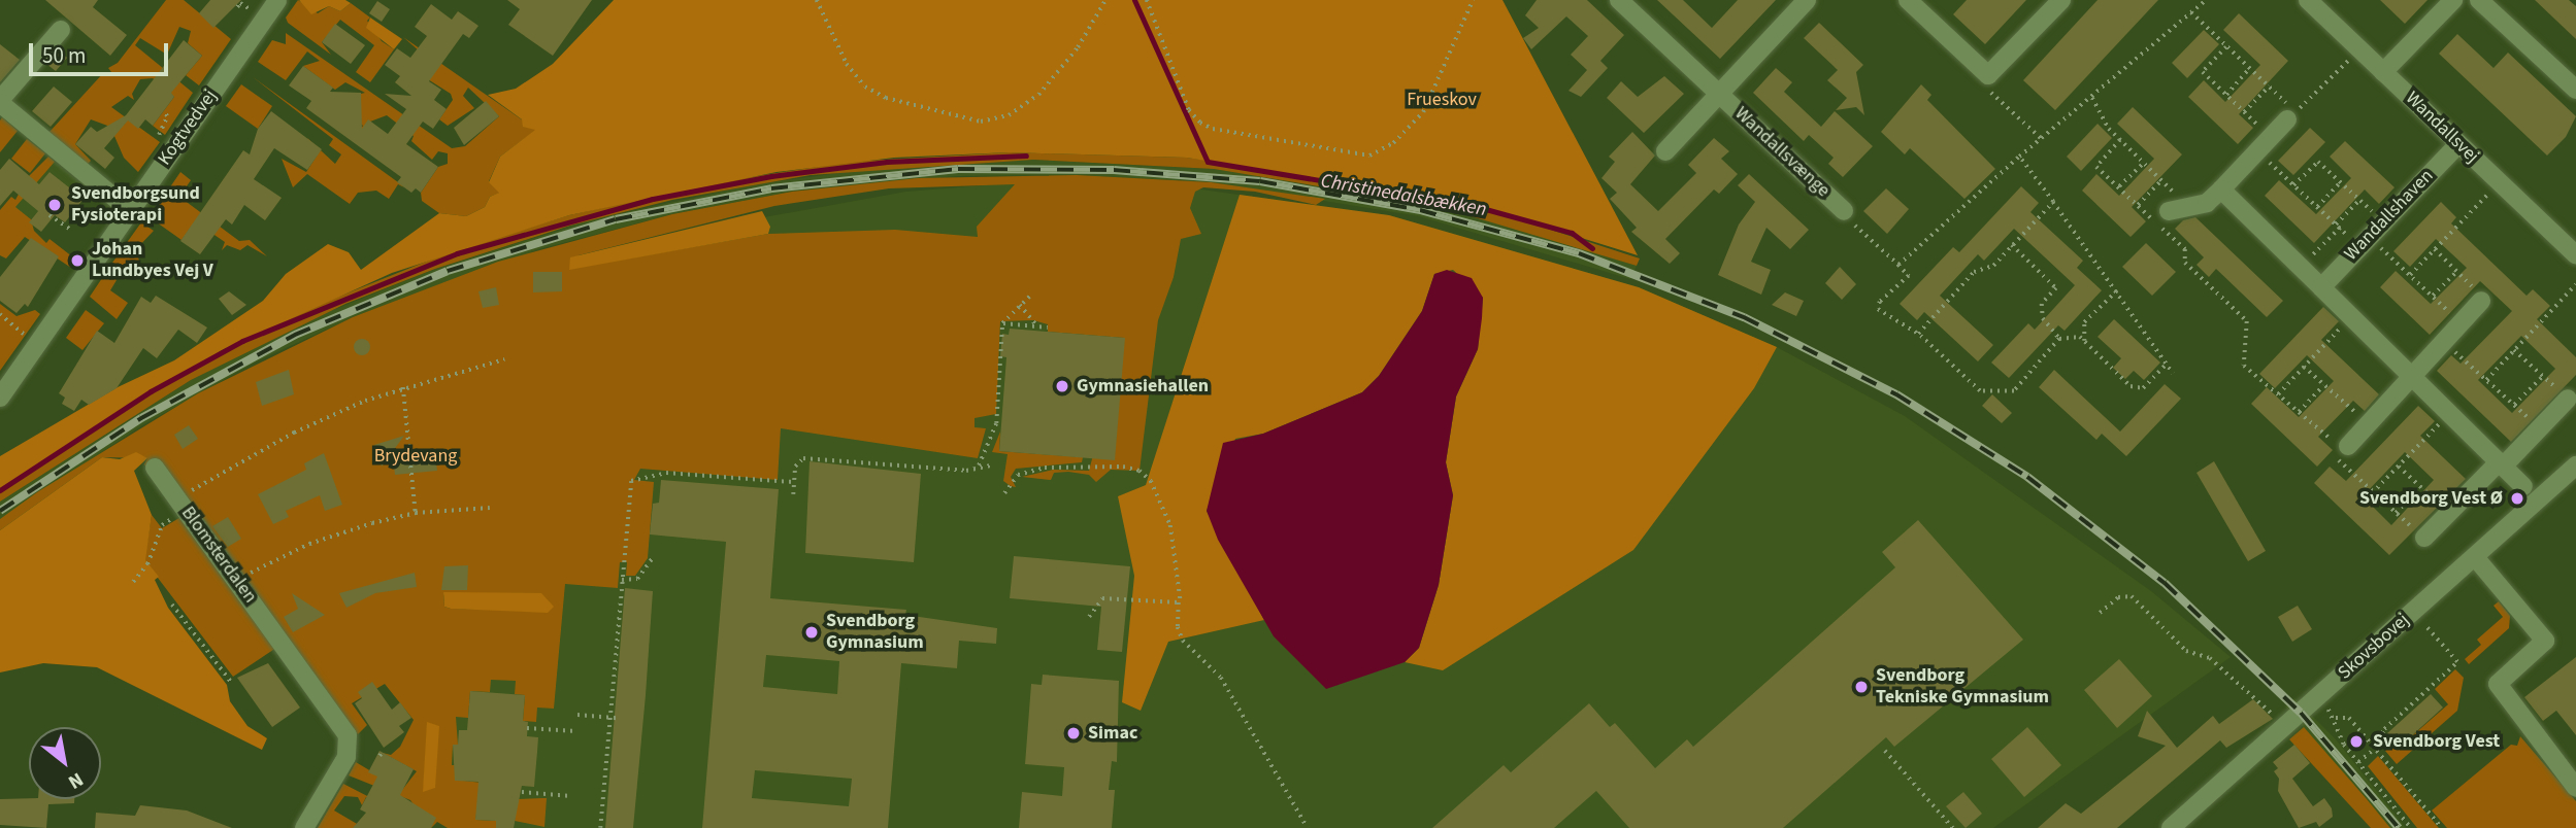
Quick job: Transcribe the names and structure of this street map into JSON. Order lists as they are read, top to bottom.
{
  "streets": {
    "street": [
      "Kogtvedvej",
      "Wandallsvej",
      "Wandallsvænge",
      "Wandallshaven",
      "Blomsterdalen",
      "Skovsbovej"
    ]
  },
  "crossings": [
    ["Wandallsvej", "Wandallshaven"]
  ],
  "water": ["Christinedalsbækken"],
  "parks": ["Frueskov", "Brydevang"],
  "places": [
    "Svendborgsund Fysioterapi",
    "Johan Lundbyes Vej V",
    "Gymnasiehallen",
    "Svendborg Vest Ø",
    "Svendborg Gymnasium",
    "Svendborg Tekniske Gymnasium",
    "Simac",
    "Svendborg Vest"
  ],
  "scale_bar": "50 m",
  "north": "bottom right"
}
